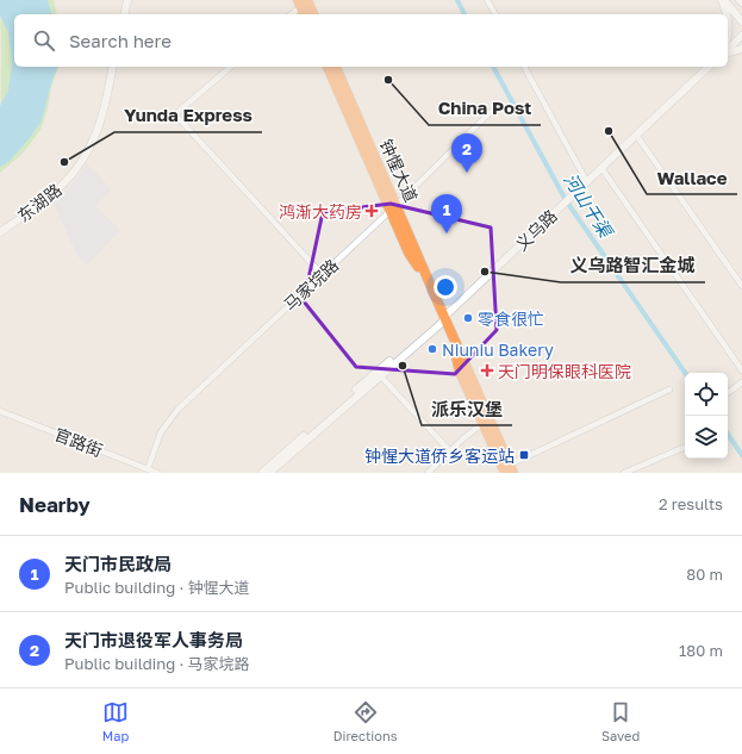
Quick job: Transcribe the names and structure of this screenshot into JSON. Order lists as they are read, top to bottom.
{
  "streets": {
    "highway": ["钟惺大道"],
    "main road": ["东湖路", "义乌路"],
    "street": ["马家垸路", "官路街"]
  },
  "crossings": [
    ["钟惺大道", "义乌路"],
    ["钟惺大道", "马家垸路"],
    ["马家垸路", "官路街"]
  ],
  "water": ["河山干渠"],
  "places": {
    "other": [
      "China Post",
      "Wallace",
      "Yunda Express",
      "义乌路智汇金城",
      "零食很忙",
      "Niuniu Bakery",
      "派乐汉堡"
    ],
    "health": ["鸿渐大药房", "天门明保眼科医院"],
    "transit": ["钟惺大道侨乡客运站"]
  },
  "page": {
    "search": "Search here",
    "pins": ["2", "1"],
    "heading": ["Nearby", "2 results"],
    "list": [
      {
        "mark": "1",
        "name": "天门市民政局",
        "note": "Public building · 钟惺大道",
        "value": "80 m"
      },
      {
        "mark": "2",
        "name": "天门市退役军人事务局",
        "note": "Public building · 马家垸路",
        "value": "180 m"
      }
    ],
    "nav": ["Map", "Directions", "Saved"]
  }
}
